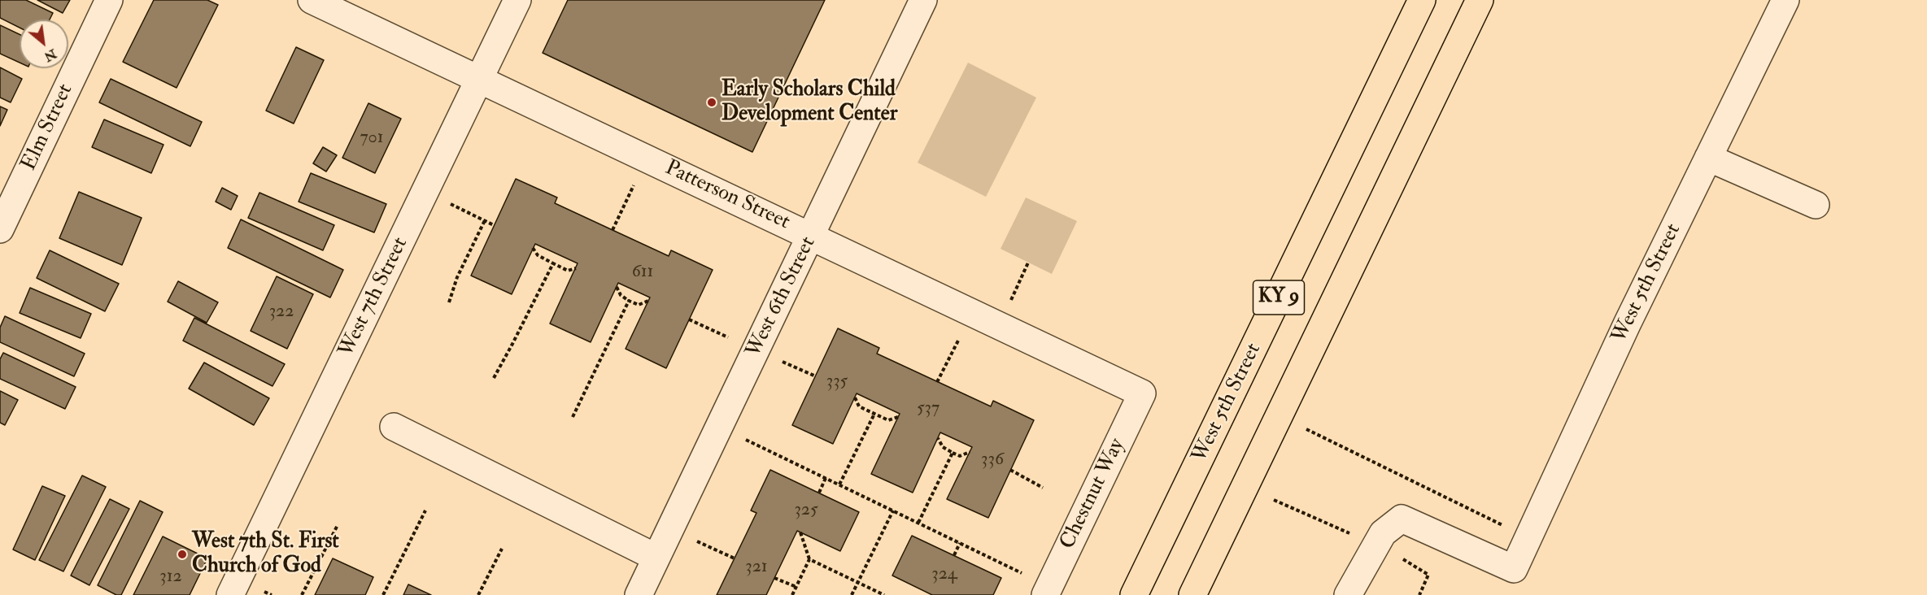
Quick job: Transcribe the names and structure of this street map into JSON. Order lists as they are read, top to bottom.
{
  "streets": {
    "main road": ["West 5th Street", "KY 9"],
    "street": [
      "Elm Street",
      "Patterson Street",
      "West 7th Street",
      "West 6th Street",
      "Chestnut Way"
    ]
  },
  "crossings": [
    ["Patterson Street", "West 7th Street"],
    ["Patterson Street", "West 6th Street"],
    ["Patterson Street", "Chestnut Way"]
  ],
  "places": ["Early Scholars Child Development Center", "West 7th St. First Church of God"],
  "house_numbers": [
    "701",
    "611",
    "322",
    "335",
    "537",
    "336",
    "325",
    "321",
    "324",
    "312"
  ],
  "north": "bottom right"
}
